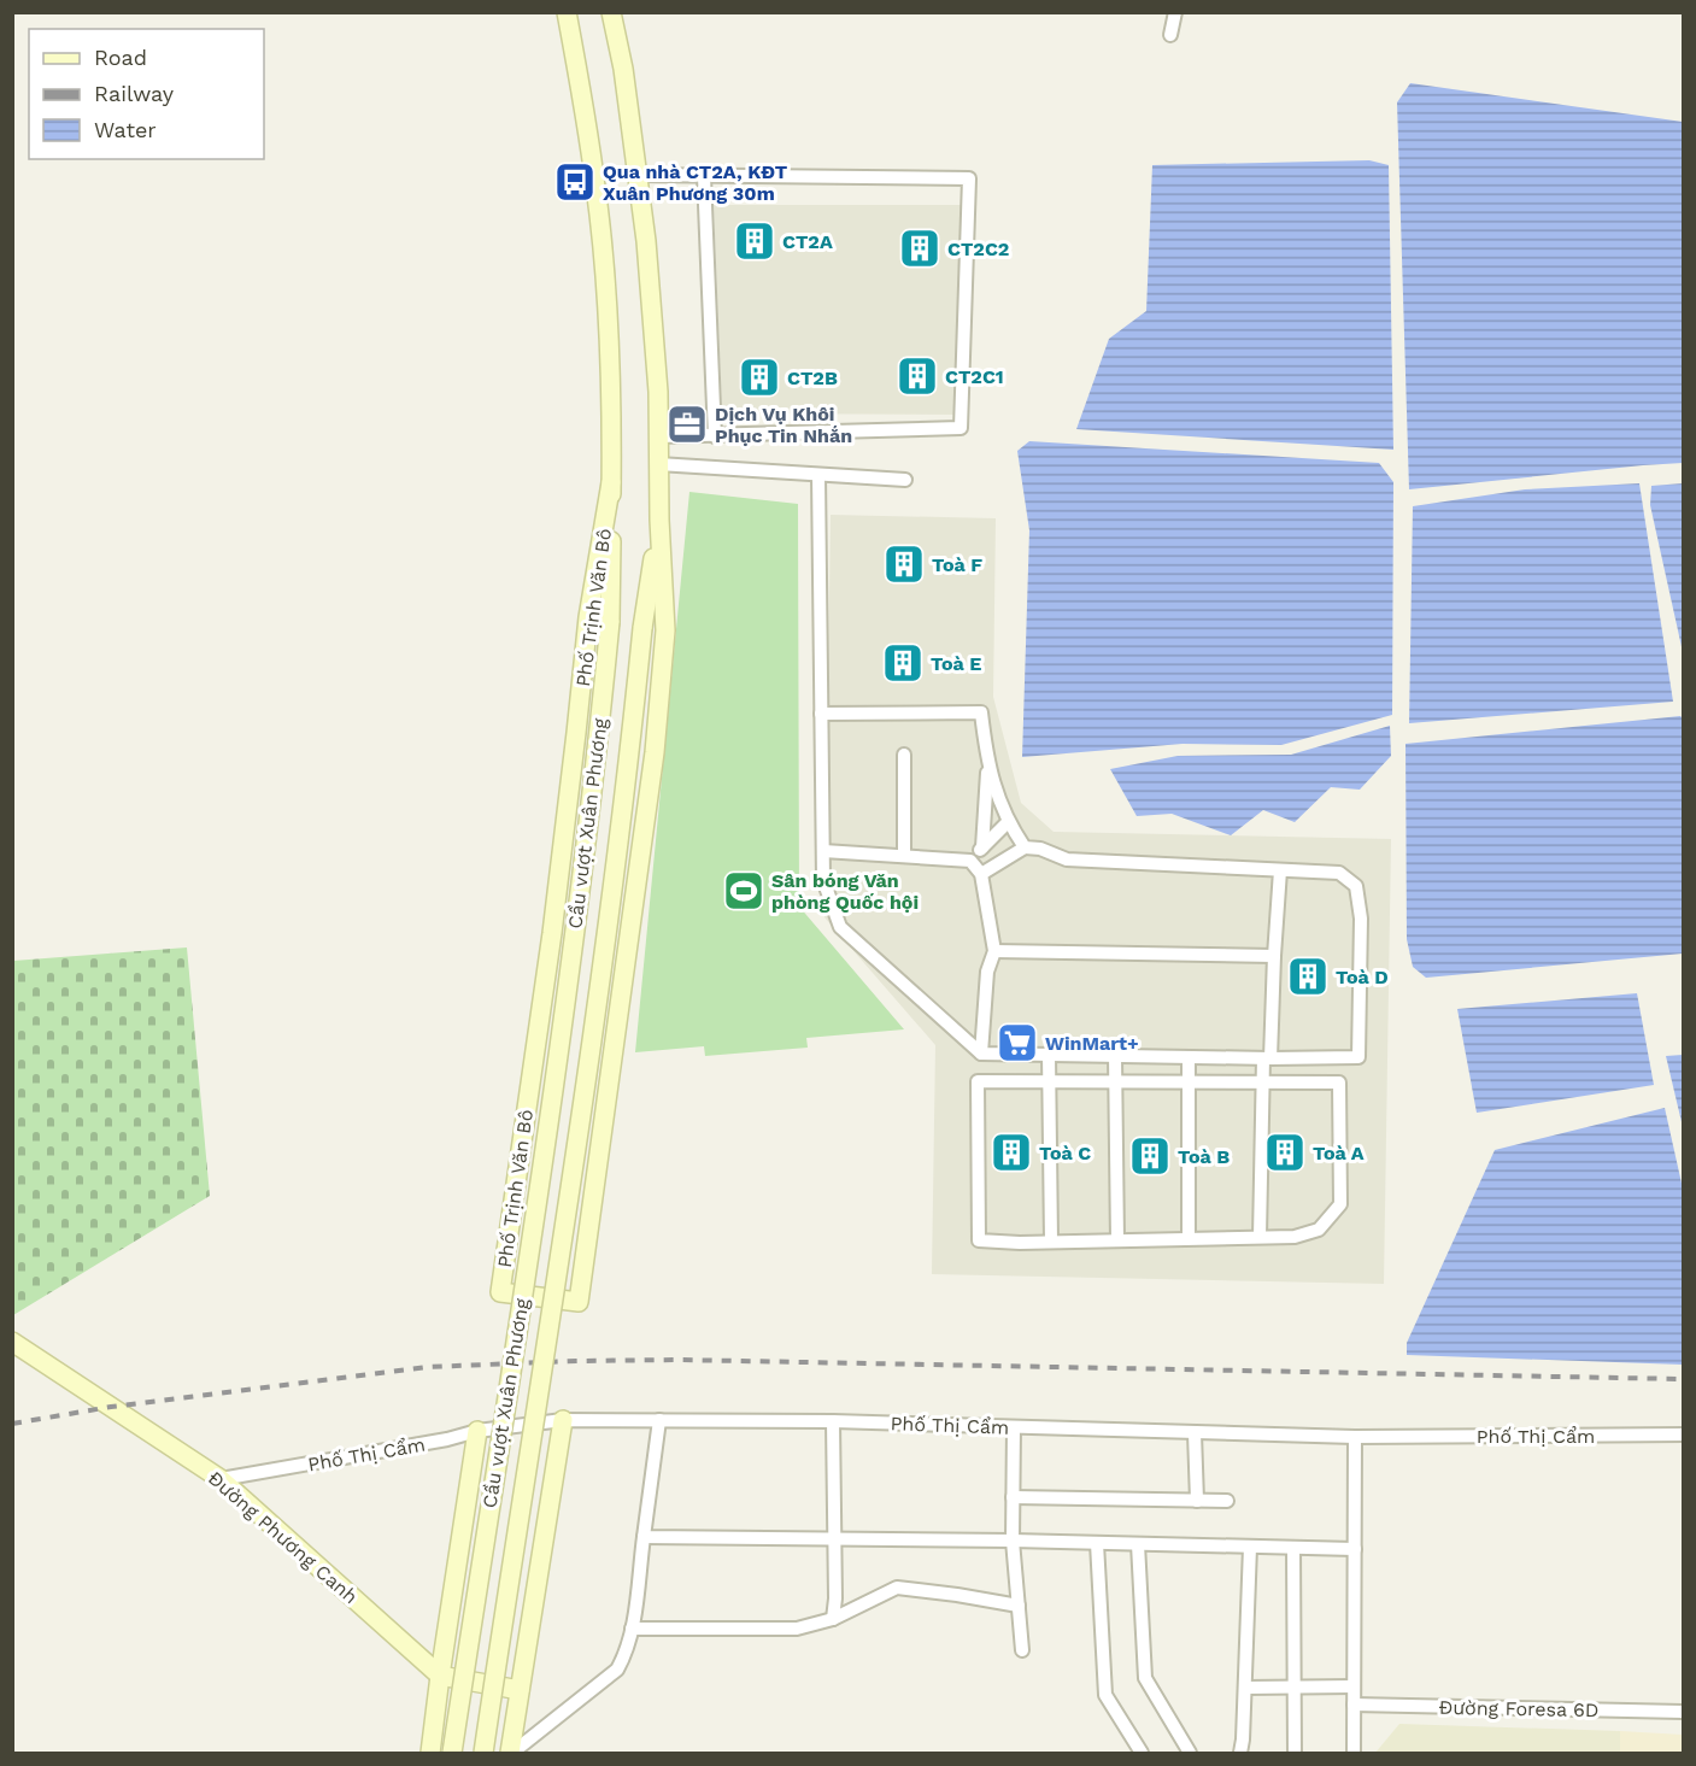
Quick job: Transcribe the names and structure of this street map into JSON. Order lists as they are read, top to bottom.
{
  "streets": {
    "main road": ["Phố Trịnh Văn Bô", "Cầu vượt Xuân Phương", "Đường Phương Canh"],
    "street": ["Phố Thị Cẩm", "Đường Foresa 6D"]
  },
  "crossings": [
    ["Phố Trịnh Văn Bô", "Cầu vượt Xuân Phương"],
    ["Phố Thị Cẩm", "Đường Phương Canh"]
  ],
  "places": {
    "bus stop": ["Qua nhà CT2A, KĐT Xuân Phương 30m"],
    "building": [
      "CT2A",
      "CT2C2",
      "CT2C1",
      "CT2B",
      "Toà F",
      "Toà E",
      "Toà D",
      "Toà C",
      "Toà A",
      "Toà B"
    ],
    "office": ["Dịch Vụ Khôi Phục Tin Nhắn"],
    "sports": ["Sân bóng Văn phòng Quốc hội"],
    "supermarket": ["WinMart+"]
  },
  "legend": ["Road", "Railway", "Water"]
}
